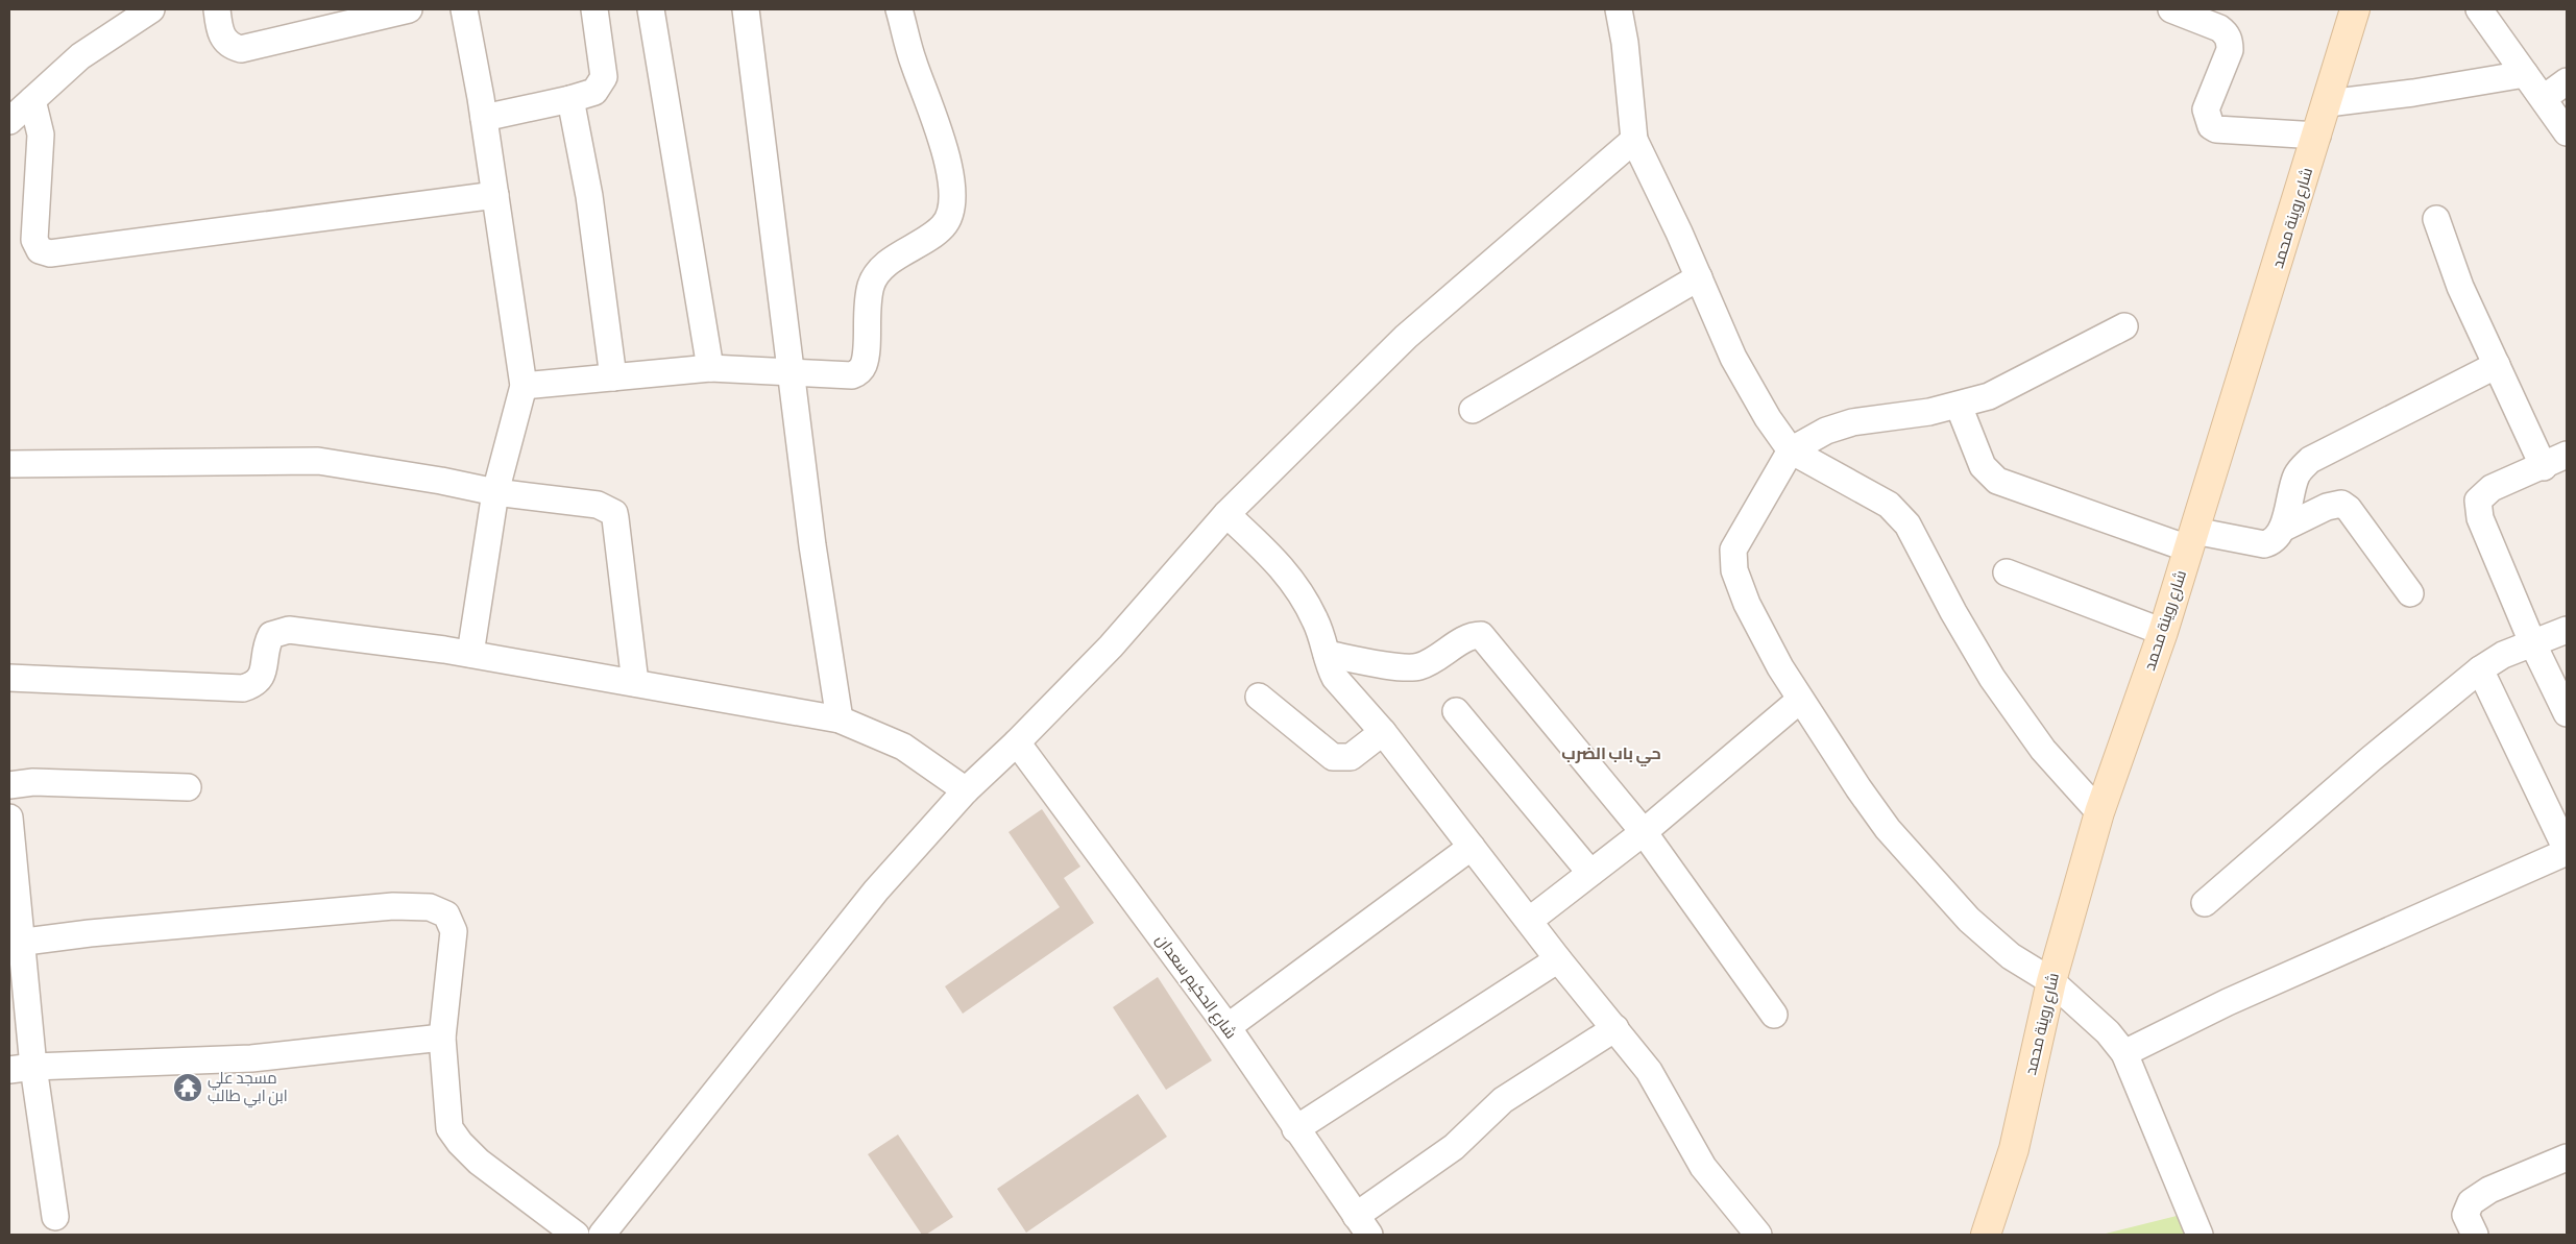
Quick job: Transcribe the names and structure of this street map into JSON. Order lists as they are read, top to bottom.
{
  "streets": {
    "main road": ["شارع روينة محمد"],
    "street": ["شارع الحكيم سعدان"]
  },
  "districts": ["حي باب الضرب"],
  "places": {
    "temple": ["مسجد علي ابن ابي طالب"]
  }
}
